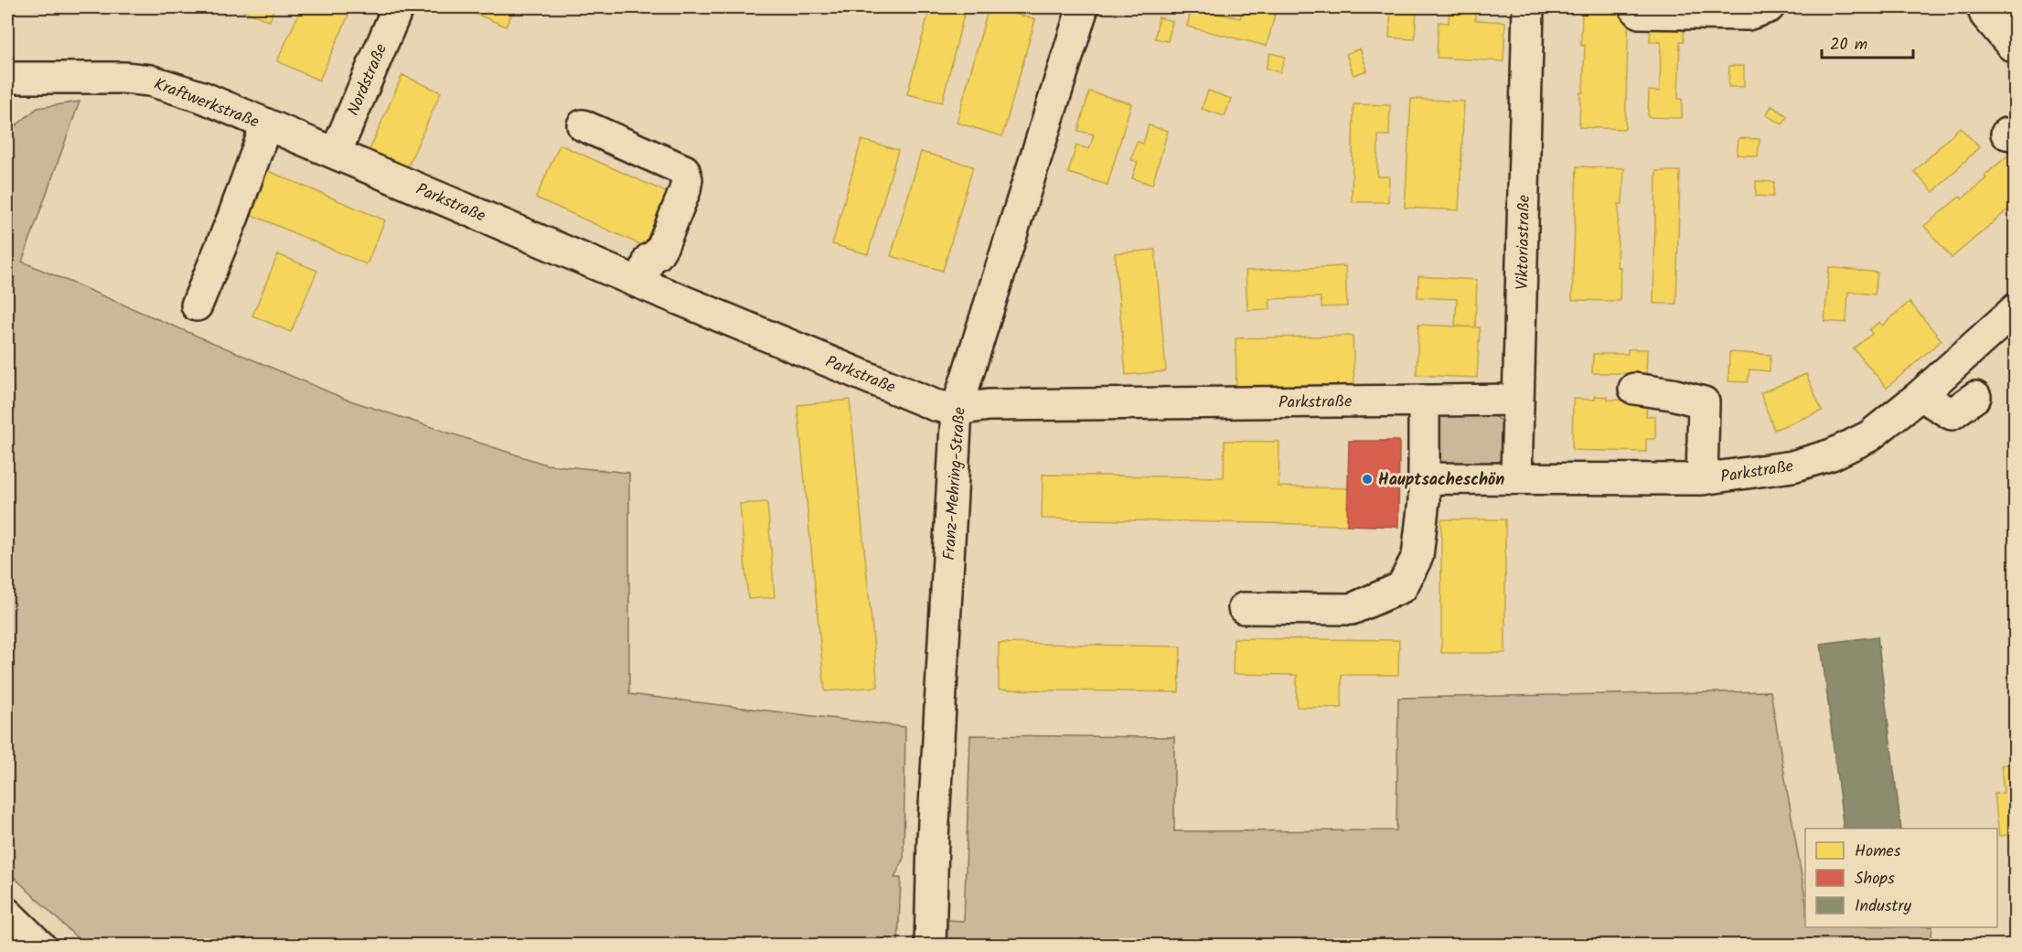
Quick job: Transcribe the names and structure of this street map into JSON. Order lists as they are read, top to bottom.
{
  "streets": {
    "street": [
      "Nordstraße",
      "Kraftwerkstraße",
      "Parkstraße",
      "Viktoriastraße",
      "Franz-Mehring-Straße"
    ]
  },
  "crossings": [
    ["Nordstraße", "Kraftwerkstraße"],
    ["Nordstraße", "Parkstraße"],
    ["Kraftwerkstraße", "Parkstraße"],
    ["Parkstraße", "Viktoriastraße"],
    ["Parkstraße", "Franz-Mehring-Straße"]
  ],
  "places": ["Hauptsacheschön"],
  "legend": ["Homes", "Shops", "Industry"],
  "scale_bar": "20 m"
}
